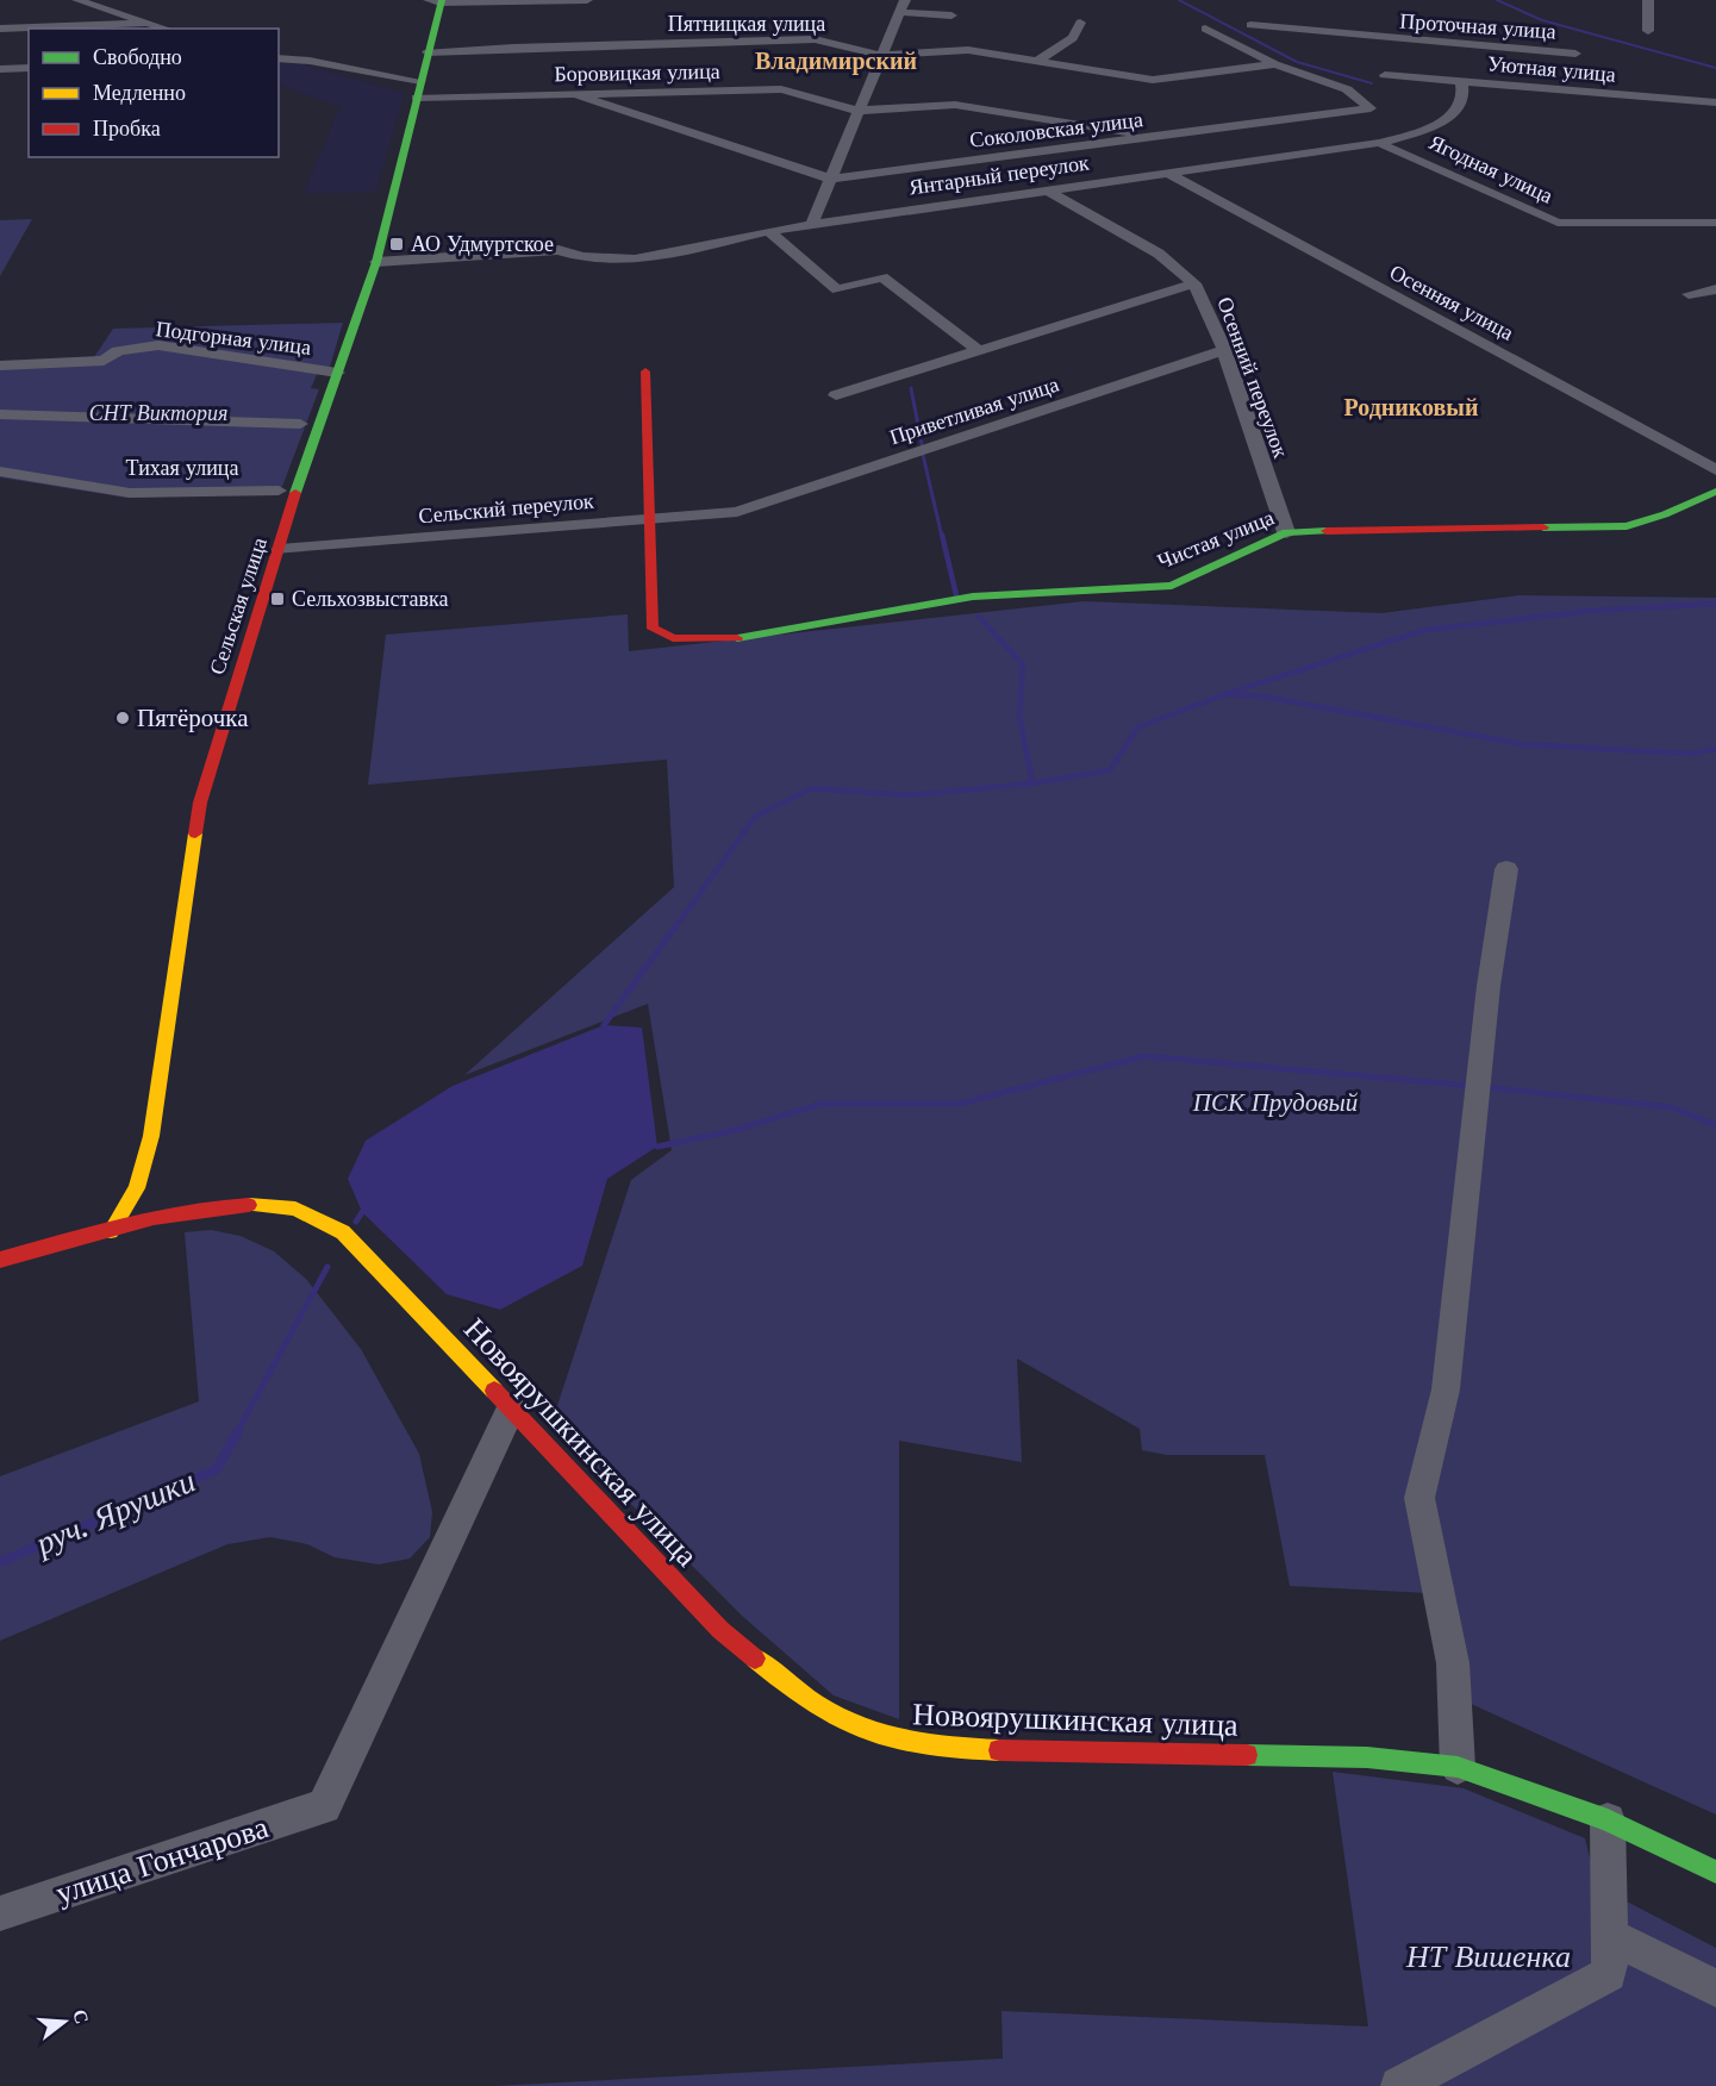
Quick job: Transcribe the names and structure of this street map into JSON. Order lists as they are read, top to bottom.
{
  "streets": {
    "street": [
      "Пятницкая улица",
      "Проточная улица",
      "Уютная улица",
      "Боровицкая улица",
      "Соколовская улица",
      "Ягодная улица",
      "Янтарный переулок",
      "Осенняя улица",
      "Подгорная улица",
      "Осенний переулок",
      "Приветливая улица",
      "Тихая улица",
      "Сельский переулок",
      "Чистая улица",
      "Сельская улица",
      "Новоярушкинская улица",
      "улица Гончарова"
    ]
  },
  "crossings": [
    ["Пятницкая улица", "Соколовская улица"],
    ["Пятницкая улица", "Сельская улица"],
    ["Уютная улица", "Янтарный переулок"],
    ["Боровицкая улица", "Соколовская улица"],
    ["Боровицкая улица", "Сельская улица"],
    ["Ягодная улица", "Янтарный переулок"],
    ["Янтарный переулок", "Осенняя улица"],
    ["Янтарный переулок", "Осенний переулок"],
    ["Янтарный переулок", "Сельская улица"],
    ["Подгорная улица", "Сельская улица"],
    ["Осенний переулок", "Приветливая улица"],
    ["Осенний переулок", "Чистая улица"],
    ["Приветливая улица", "Сельский переулок"],
    ["Сельский переулок", "Чистая улица"],
    ["Сельский переулок", "Сельская улица"],
    ["Сельская улица", "Новоярушкинская улица"],
    ["Новоярушкинская улица", "улица Гончарова"]
  ],
  "districts": ["Владимирский", "Родниковый"],
  "water": ["руч. Ярушки"],
  "parks": ["СНТ Виктория", "ПСК Прудовый", "НТ Вишенка"],
  "places": {
    "transit": ["АО Удмуртское", "Сельхозвыставка"],
    "other": ["Пятёрочка"]
  },
  "legend": ["Свободно", "Медленно", "Пробка"],
  "north": "right"
}
